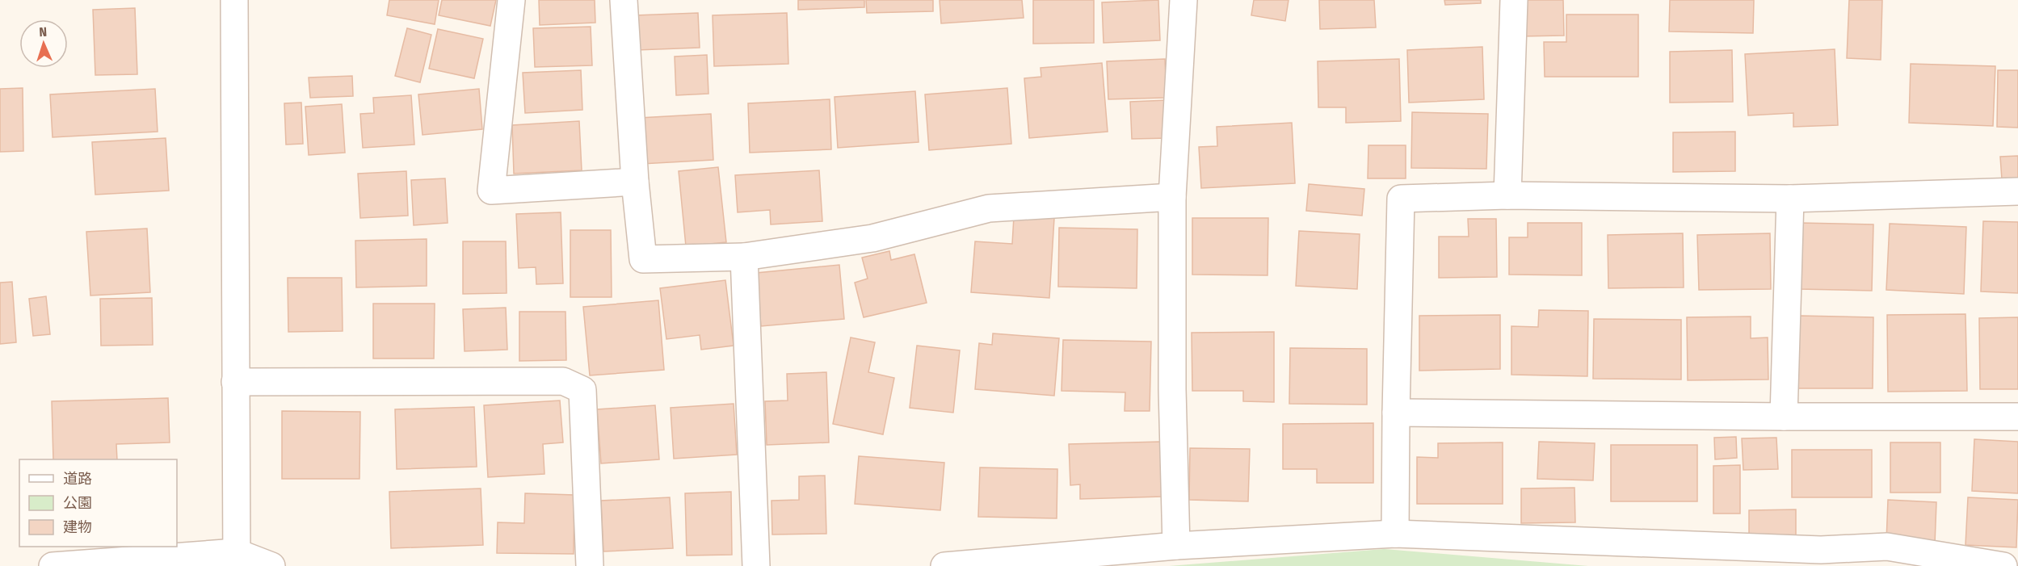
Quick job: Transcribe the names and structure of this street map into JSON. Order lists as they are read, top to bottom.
{
  "legend": ["道路", "公園", "建物"],
  "north": "top"
}
